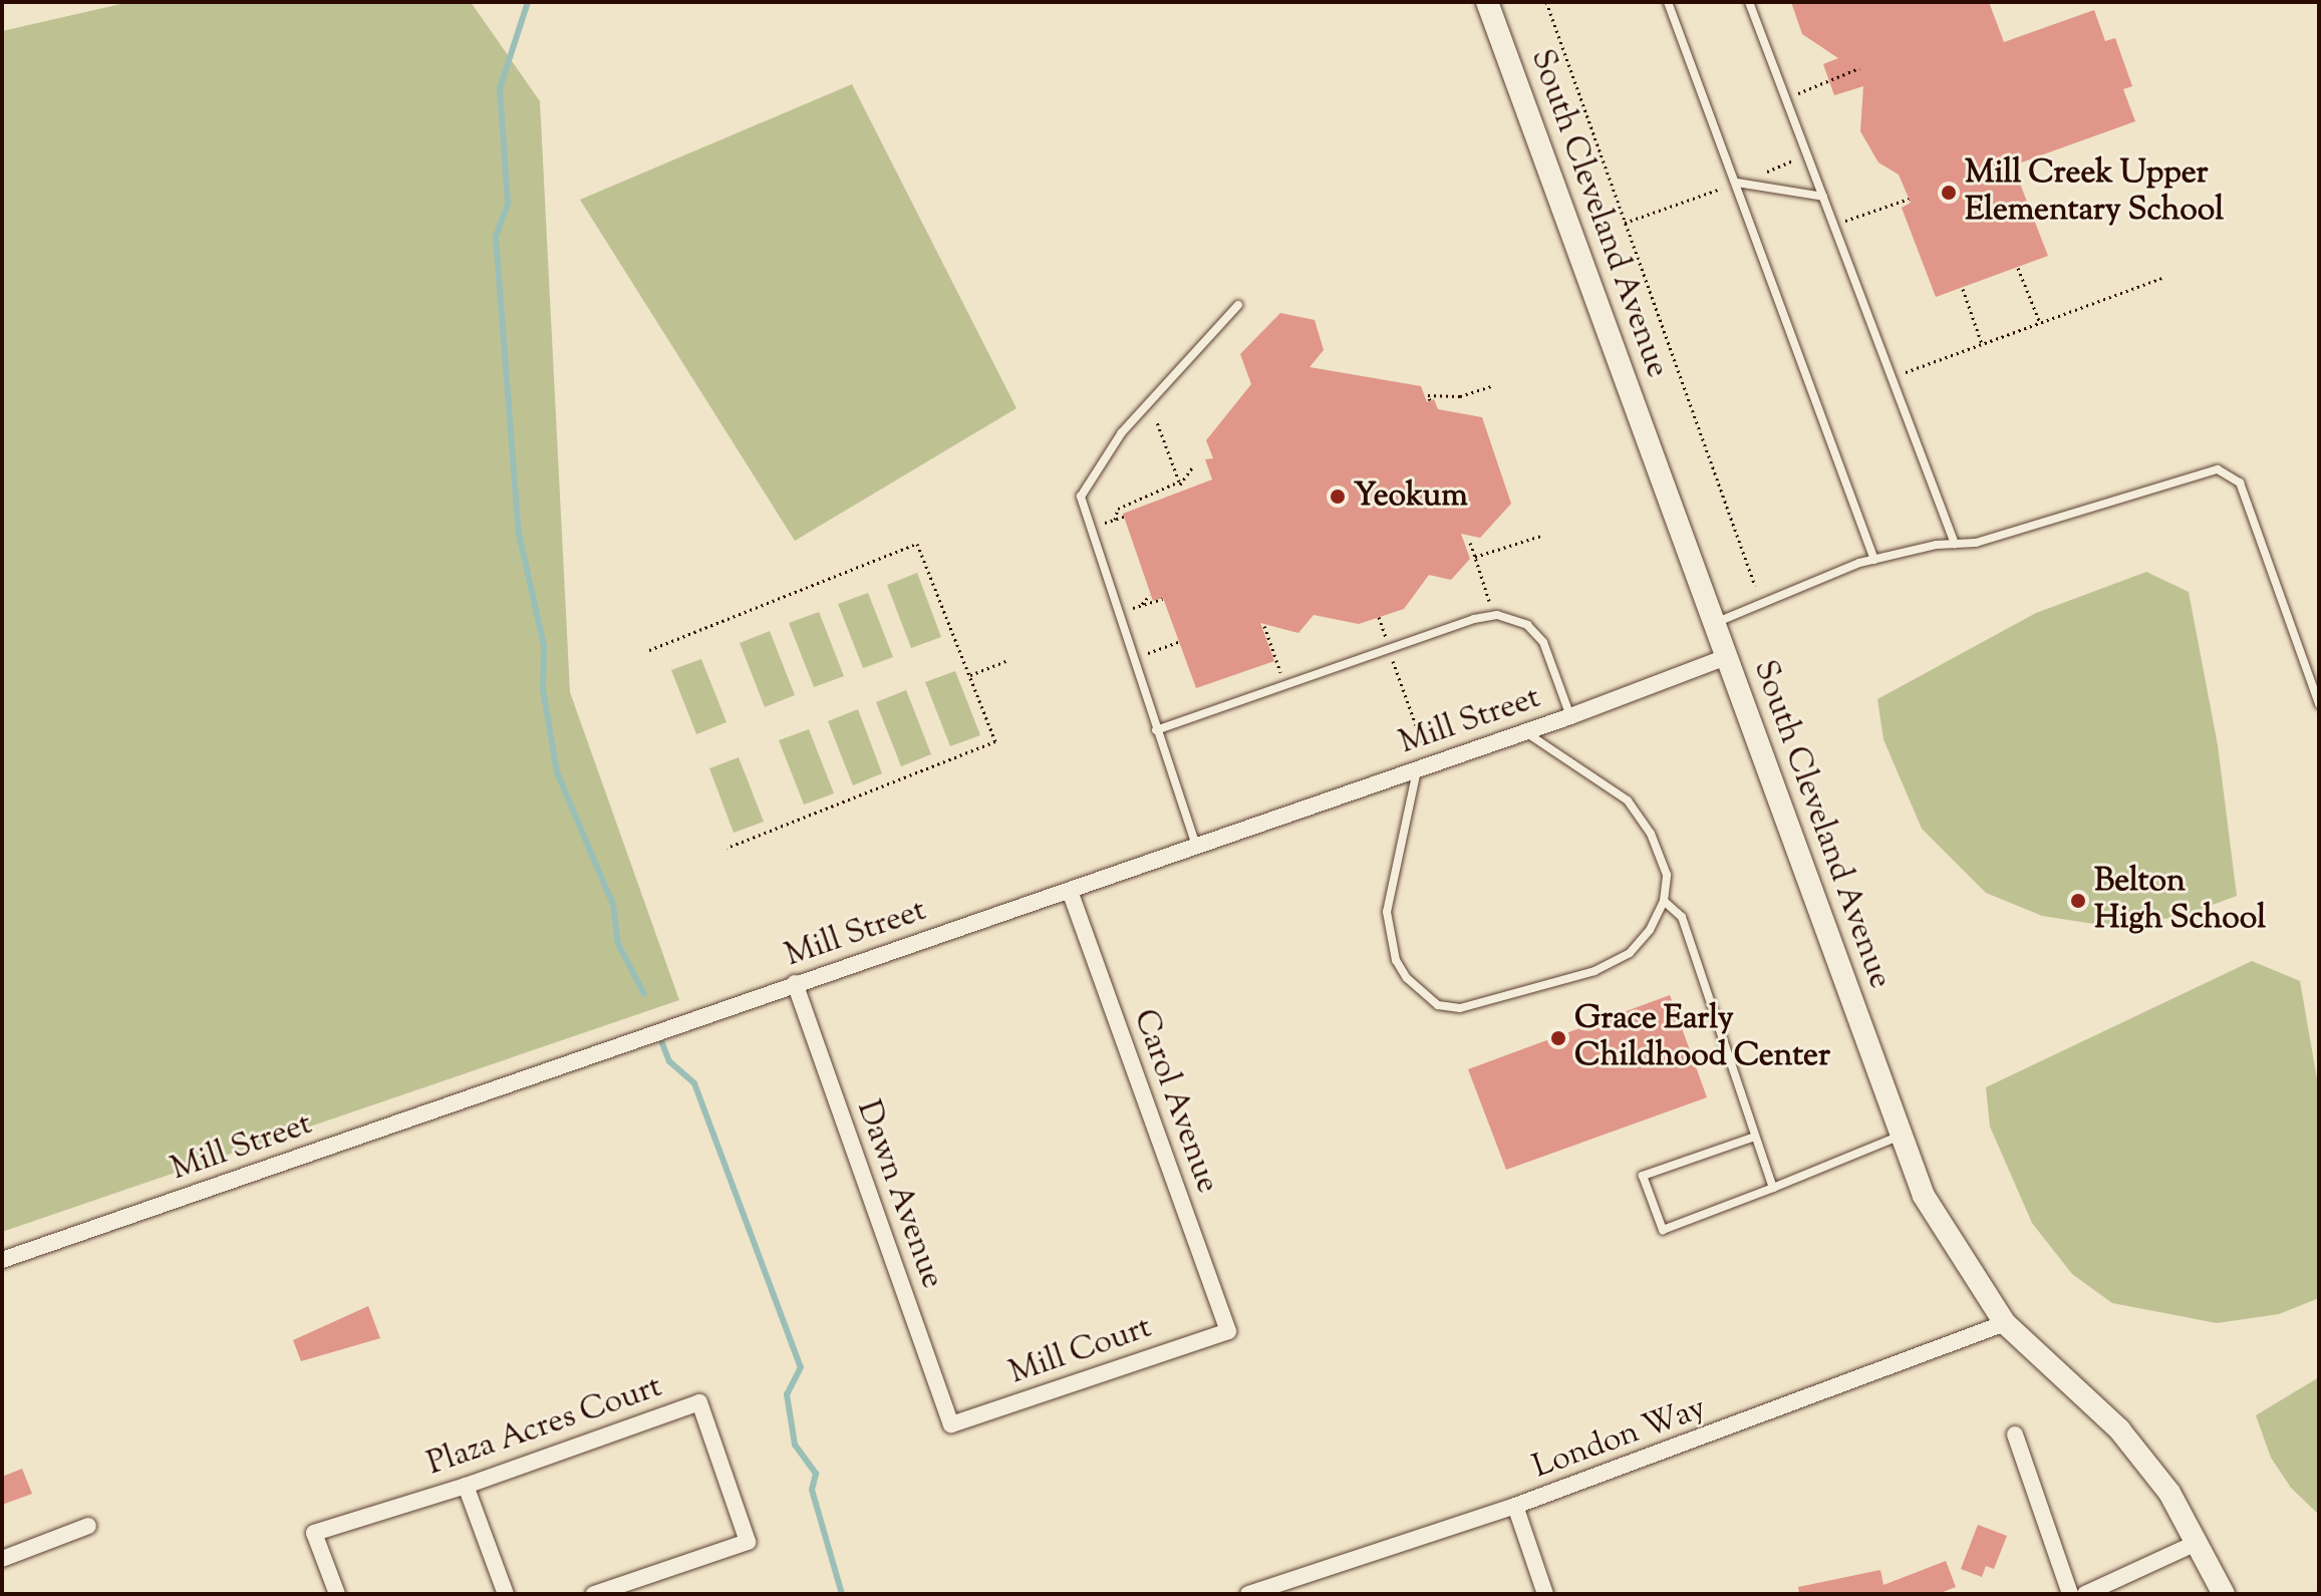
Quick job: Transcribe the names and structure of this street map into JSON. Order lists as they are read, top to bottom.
{
  "streets": {
    "street": [
      "South Cleveland Avenue",
      "Mill Street",
      "Carol Avenue",
      "Dawn Avenue",
      "Mill Court",
      "Plaza Acres Court",
      "London Way"
    ]
  },
  "crossings": [
    ["South Cleveland Avenue", "Mill Street"],
    ["South Cleveland Avenue", "London Way"],
    ["Mill Street", "Carol Avenue"],
    ["Mill Street", "Dawn Avenue"],
    ["Carol Avenue", "Mill Court"],
    ["Dawn Avenue", "Mill Court"]
  ],
  "places": [
    "Mill Creek Upper Elementary School",
    "Yeokum",
    "Belton High School",
    "Grace Early Childhood Center"
  ]
}
